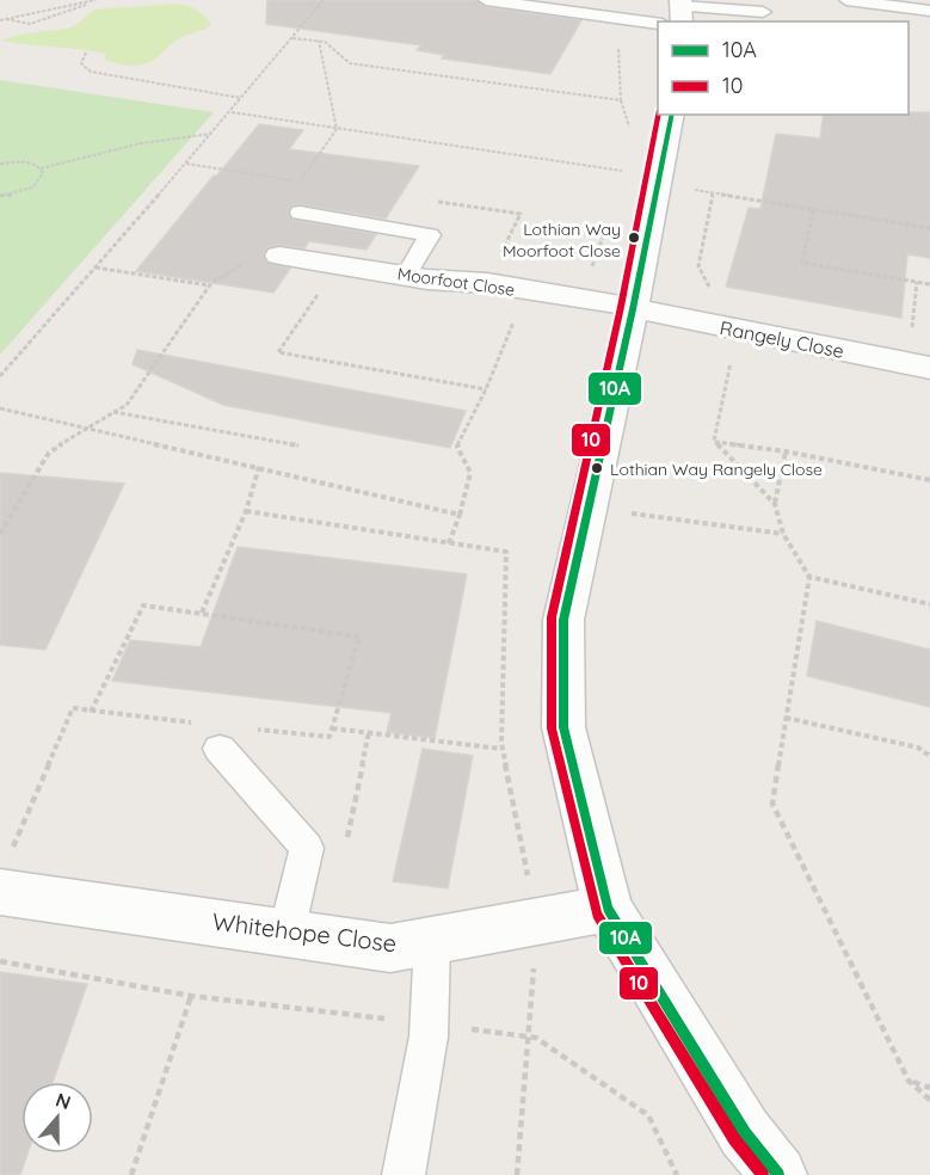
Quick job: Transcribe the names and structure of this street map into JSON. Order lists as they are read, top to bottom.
{
  "streets": {
    "street": ["Moorfoot Close", "Rangely Close", "Whitehope Close"]
  },
  "crossings": [
    ["Moorfoot Close", "Rangely Close"]
  ],
  "places": ["Lothian Way Moorfoot Close", "Lothian Way Rangely Close"],
  "lines": ["transit line 10A", "transit line 10"],
  "legend": ["10A", "10"],
  "north": "top"
}
